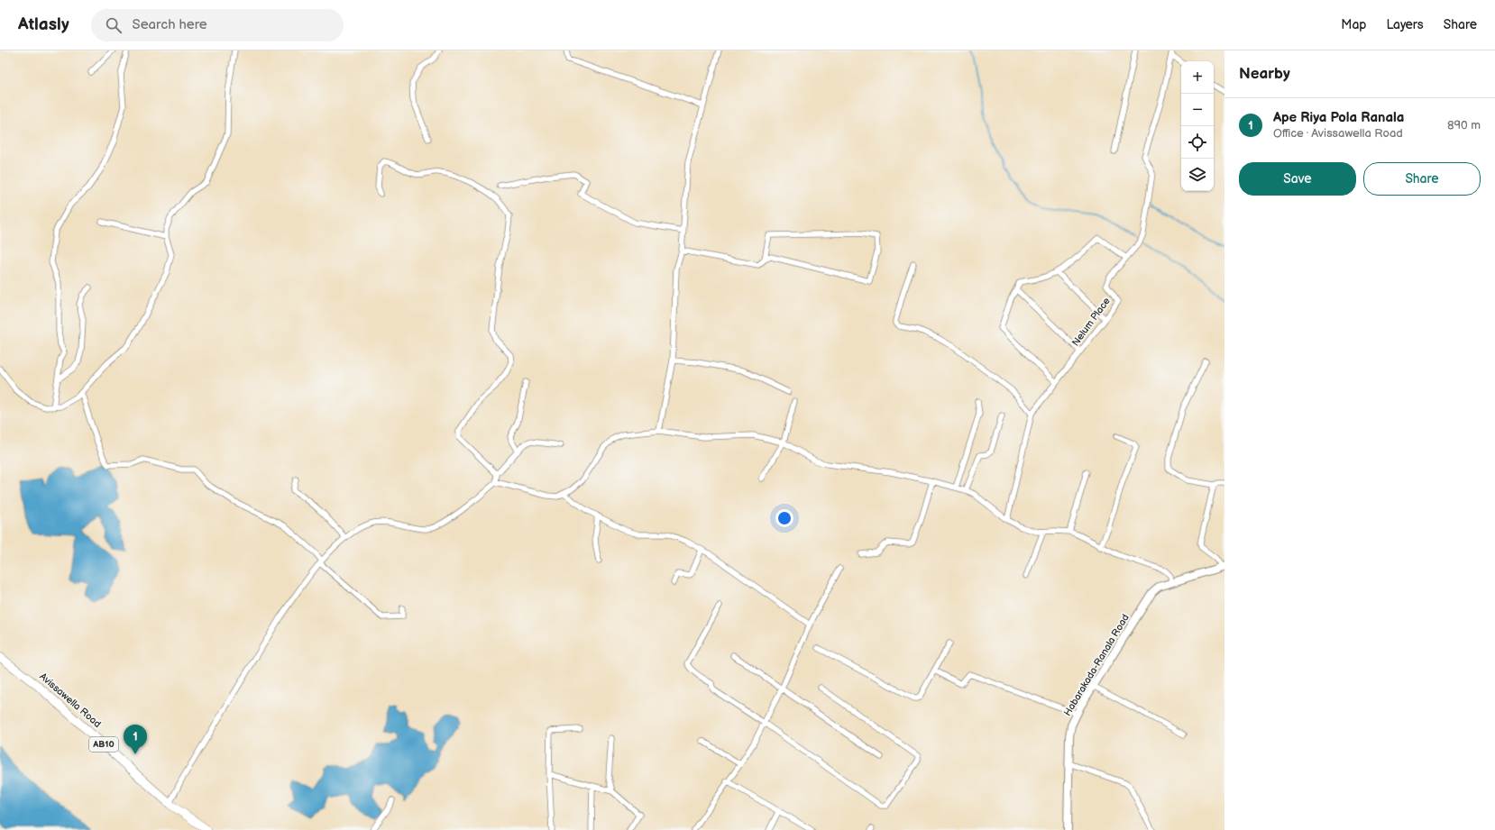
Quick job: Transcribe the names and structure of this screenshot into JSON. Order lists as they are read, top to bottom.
{
  "streets": {
    "main road": ["Habarakada-Ranala Road", "Avissawella Road", "AB10"],
    "street": ["Nelum Place"]
  },
  "page": {
    "header": "Atlasly",
    "search": "Search here",
    "nav": ["Map", "Layers", "Share"],
    "heading": "Nearby",
    "map_buttons": ["+", "−"],
    "list": [
      {
        "mark": "1",
        "name": "Ape Riya Pola Ranala",
        "note": "Office · Avissawella Road",
        "value": "890 m"
      }
    ],
    "buttons": ["Save", "Share"],
    "pins": "1"
  }
}
